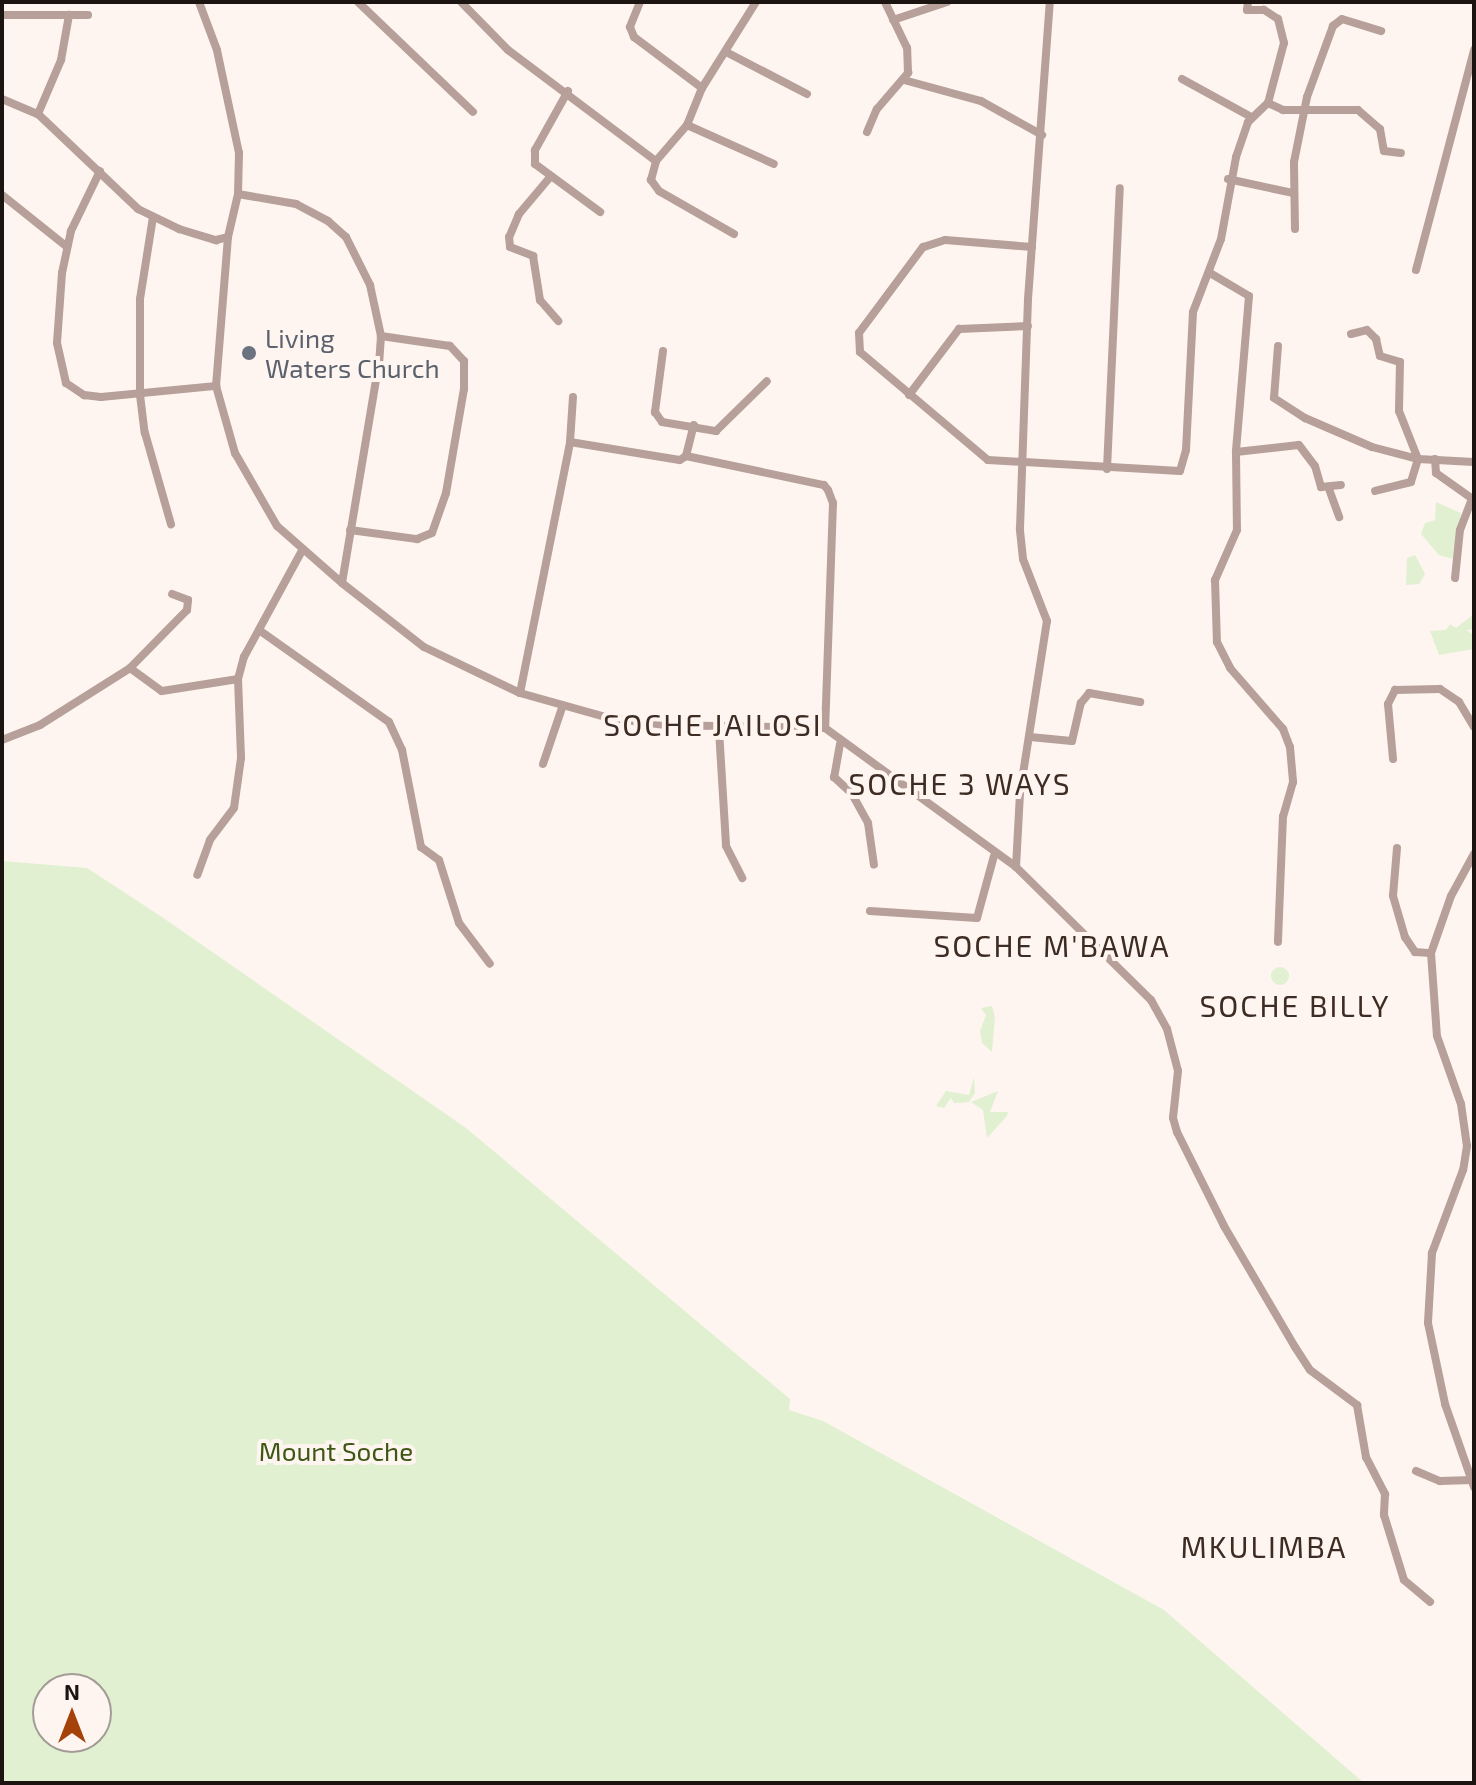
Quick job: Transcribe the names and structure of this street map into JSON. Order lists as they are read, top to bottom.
{
  "districts": [
    "SOCHE JAILOSI",
    "SOCHE 3 WAYS",
    "SOCHE M'BAWA",
    "SOCHE BILLY",
    "MKULIMBA"
  ],
  "parks": ["Mount Soche"],
  "places": ["Living Waters Church"],
  "north": "top"
}
